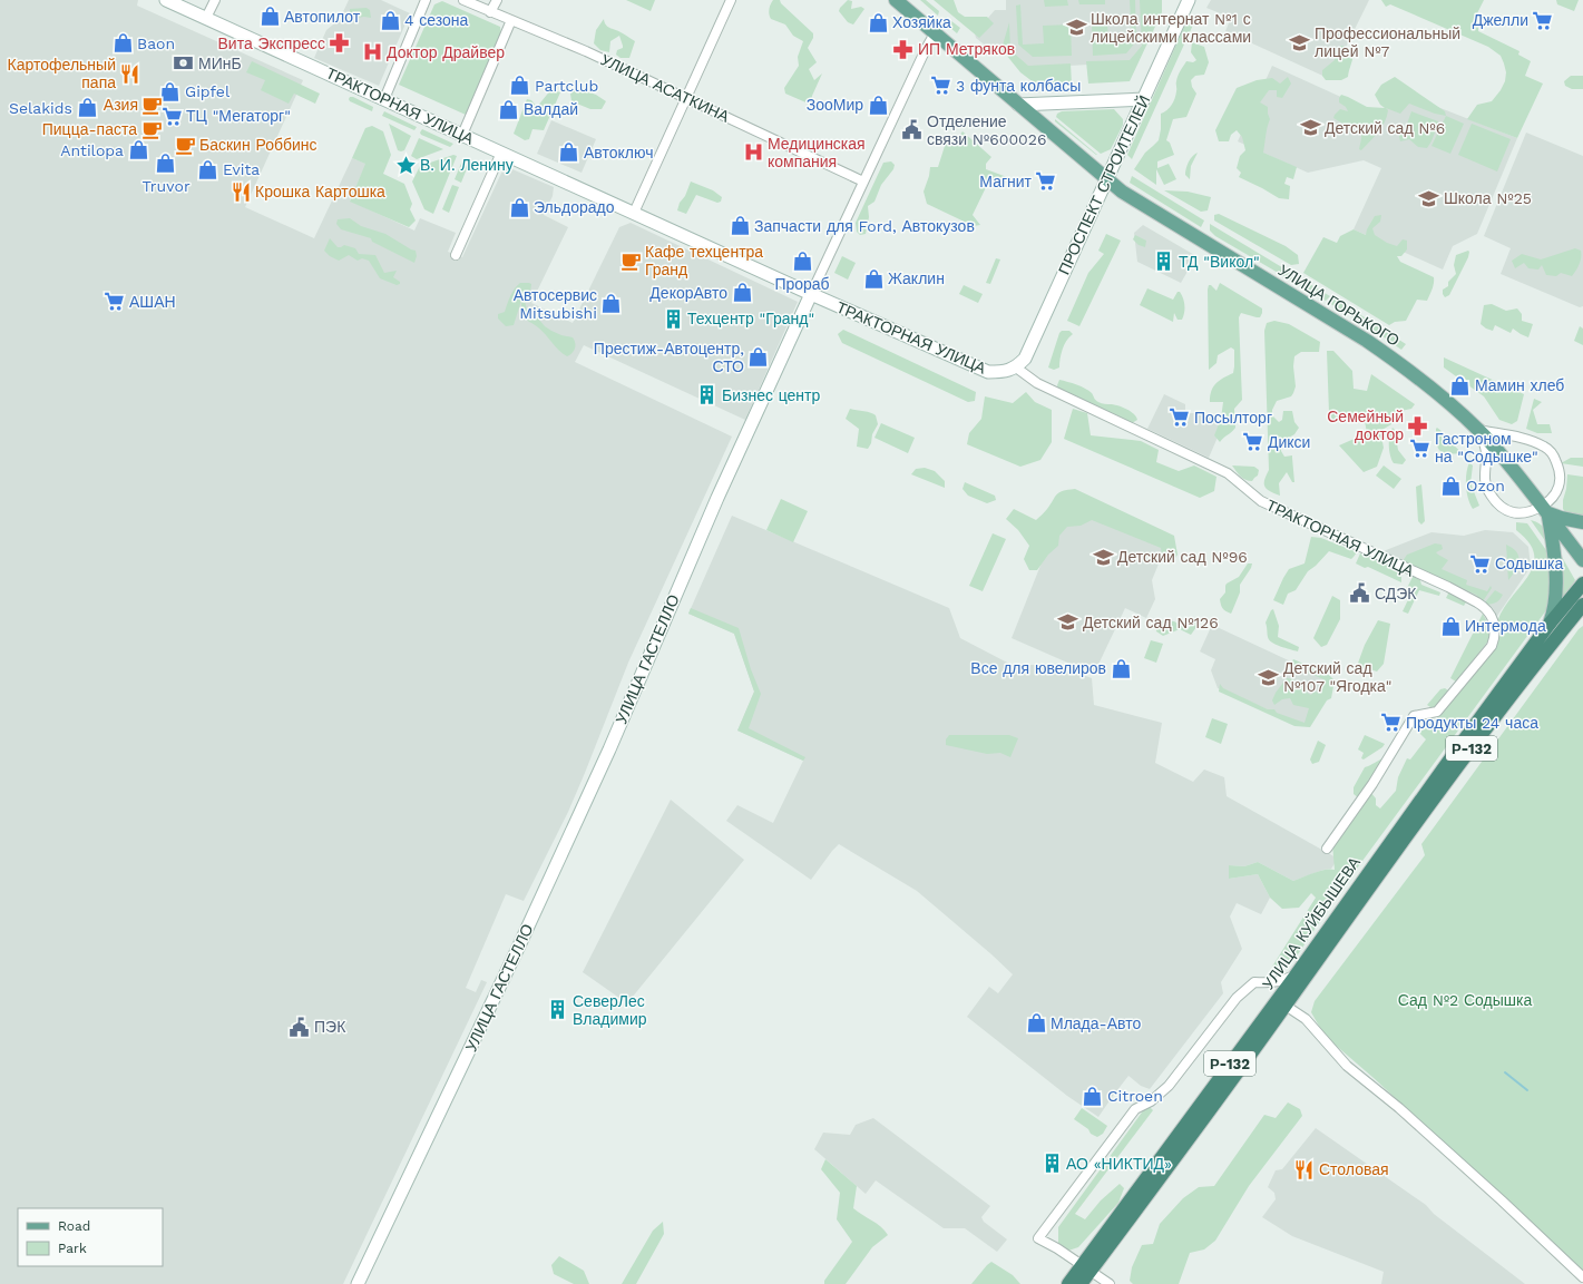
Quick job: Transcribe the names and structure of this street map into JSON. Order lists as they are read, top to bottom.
{
  "streets": {
    "highway": ["Р-132", "УЛИЦА КУЙБЫШЕВА"],
    "main road": [
      "ТРАКТОРНАЯ УЛИЦА",
      "ПРОСПЕКТ СТРОИТЕЛЕЙ",
      "УЛИЦА ГОРЬКОГО",
      "УЛИЦА ГАСТЕЛЛО"
    ],
    "street": ["УЛИЦА АСАТКИНА"]
  },
  "crossings": [
    ["УЛИЦА АСАТКИНА", "УЛИЦА ГАСТЕЛЛО"],
    ["ТРАКТОРНАЯ УЛИЦА", "ПРОСПЕКТ СТРОИТЕЛЕЙ"],
    ["ТРАКТОРНАЯ УЛИЦА", "УЛИЦА ГАСТЕЛЛО"],
    ["ПРОСПЕКТ СТРОИТЕЛЕЙ", "УЛИЦА ГОРЬКОГО"],
    ["УЛИЦА ГОРЬКОГО", "УЛИЦА ГАСТЕЛЛО"]
  ],
  "parks": ["Сад №2 Содышка"],
  "places": {
    "shop": [
      "Автопилот",
      "4 сезона",
      "Хозяйка",
      "Baon",
      "Partclub",
      "Gipfel",
      "ЗооМир",
      "Selakids",
      "Валдай",
      "Antilopa",
      "Автоключ",
      "Truvor",
      "Evita",
      "Эльдорадо",
      "Запчасти для Ford, Автокузов",
      "Прораб",
      "Жаклин",
      "ДекорАвто",
      "Автосервис Mitsubishi",
      "Престиж-Автоцентр, СТО",
      "Мамин хлеб",
      "Ozon",
      "Интермода",
      "Все для ювелиров",
      "Млада-Авто",
      "Citroen"
    ],
    "supermarket": [
      "Джелли",
      "3 фунта колбасы",
      "ТЦ \"Мегаторг\"",
      "Магнит",
      "АШАН",
      "Посылторг",
      "Дикси",
      "Гастроном на \"Содышке\"",
      "Содышка",
      "Продукты 24 часа"
    ],
    "school or university": [
      "Школа интернат №1 с лицейскими классами",
      "Профессиональный лицей №7",
      "Детский сад №6",
      "Школа №25",
      "Детский сад №96",
      "Детский сад №126",
      "Детский сад №107 \"Ягодка\""
    ],
    "pharmacy": ["Вита Экспресс", "ИП Метряков", "Семейный доктор"],
    "hospital": ["Доктор Драйвер", "Медицинская компания"],
    "bank": ["МИнБ"],
    "restaurant": ["Картофельный папа", "Крошка Картошка", "Столовая"],
    "cafe": [
      "Азия",
      "Пицца-паста",
      "Баскин Роббинс",
      "Кафе техцентра Гранд"
    ],
    "public building": ["Отделение связи №600026", "СДЭК", "ПЭК"],
    "place": ["В. И. Ленину"],
    "building": [
      "ТД \"Викол\"",
      "Техцентр \"Гранд\"",
      "Бизнес центр",
      "СеверЛес Владимир",
      "АО «НИКТИД»"
    ]
  },
  "legend": ["Road", "Park"]
}
